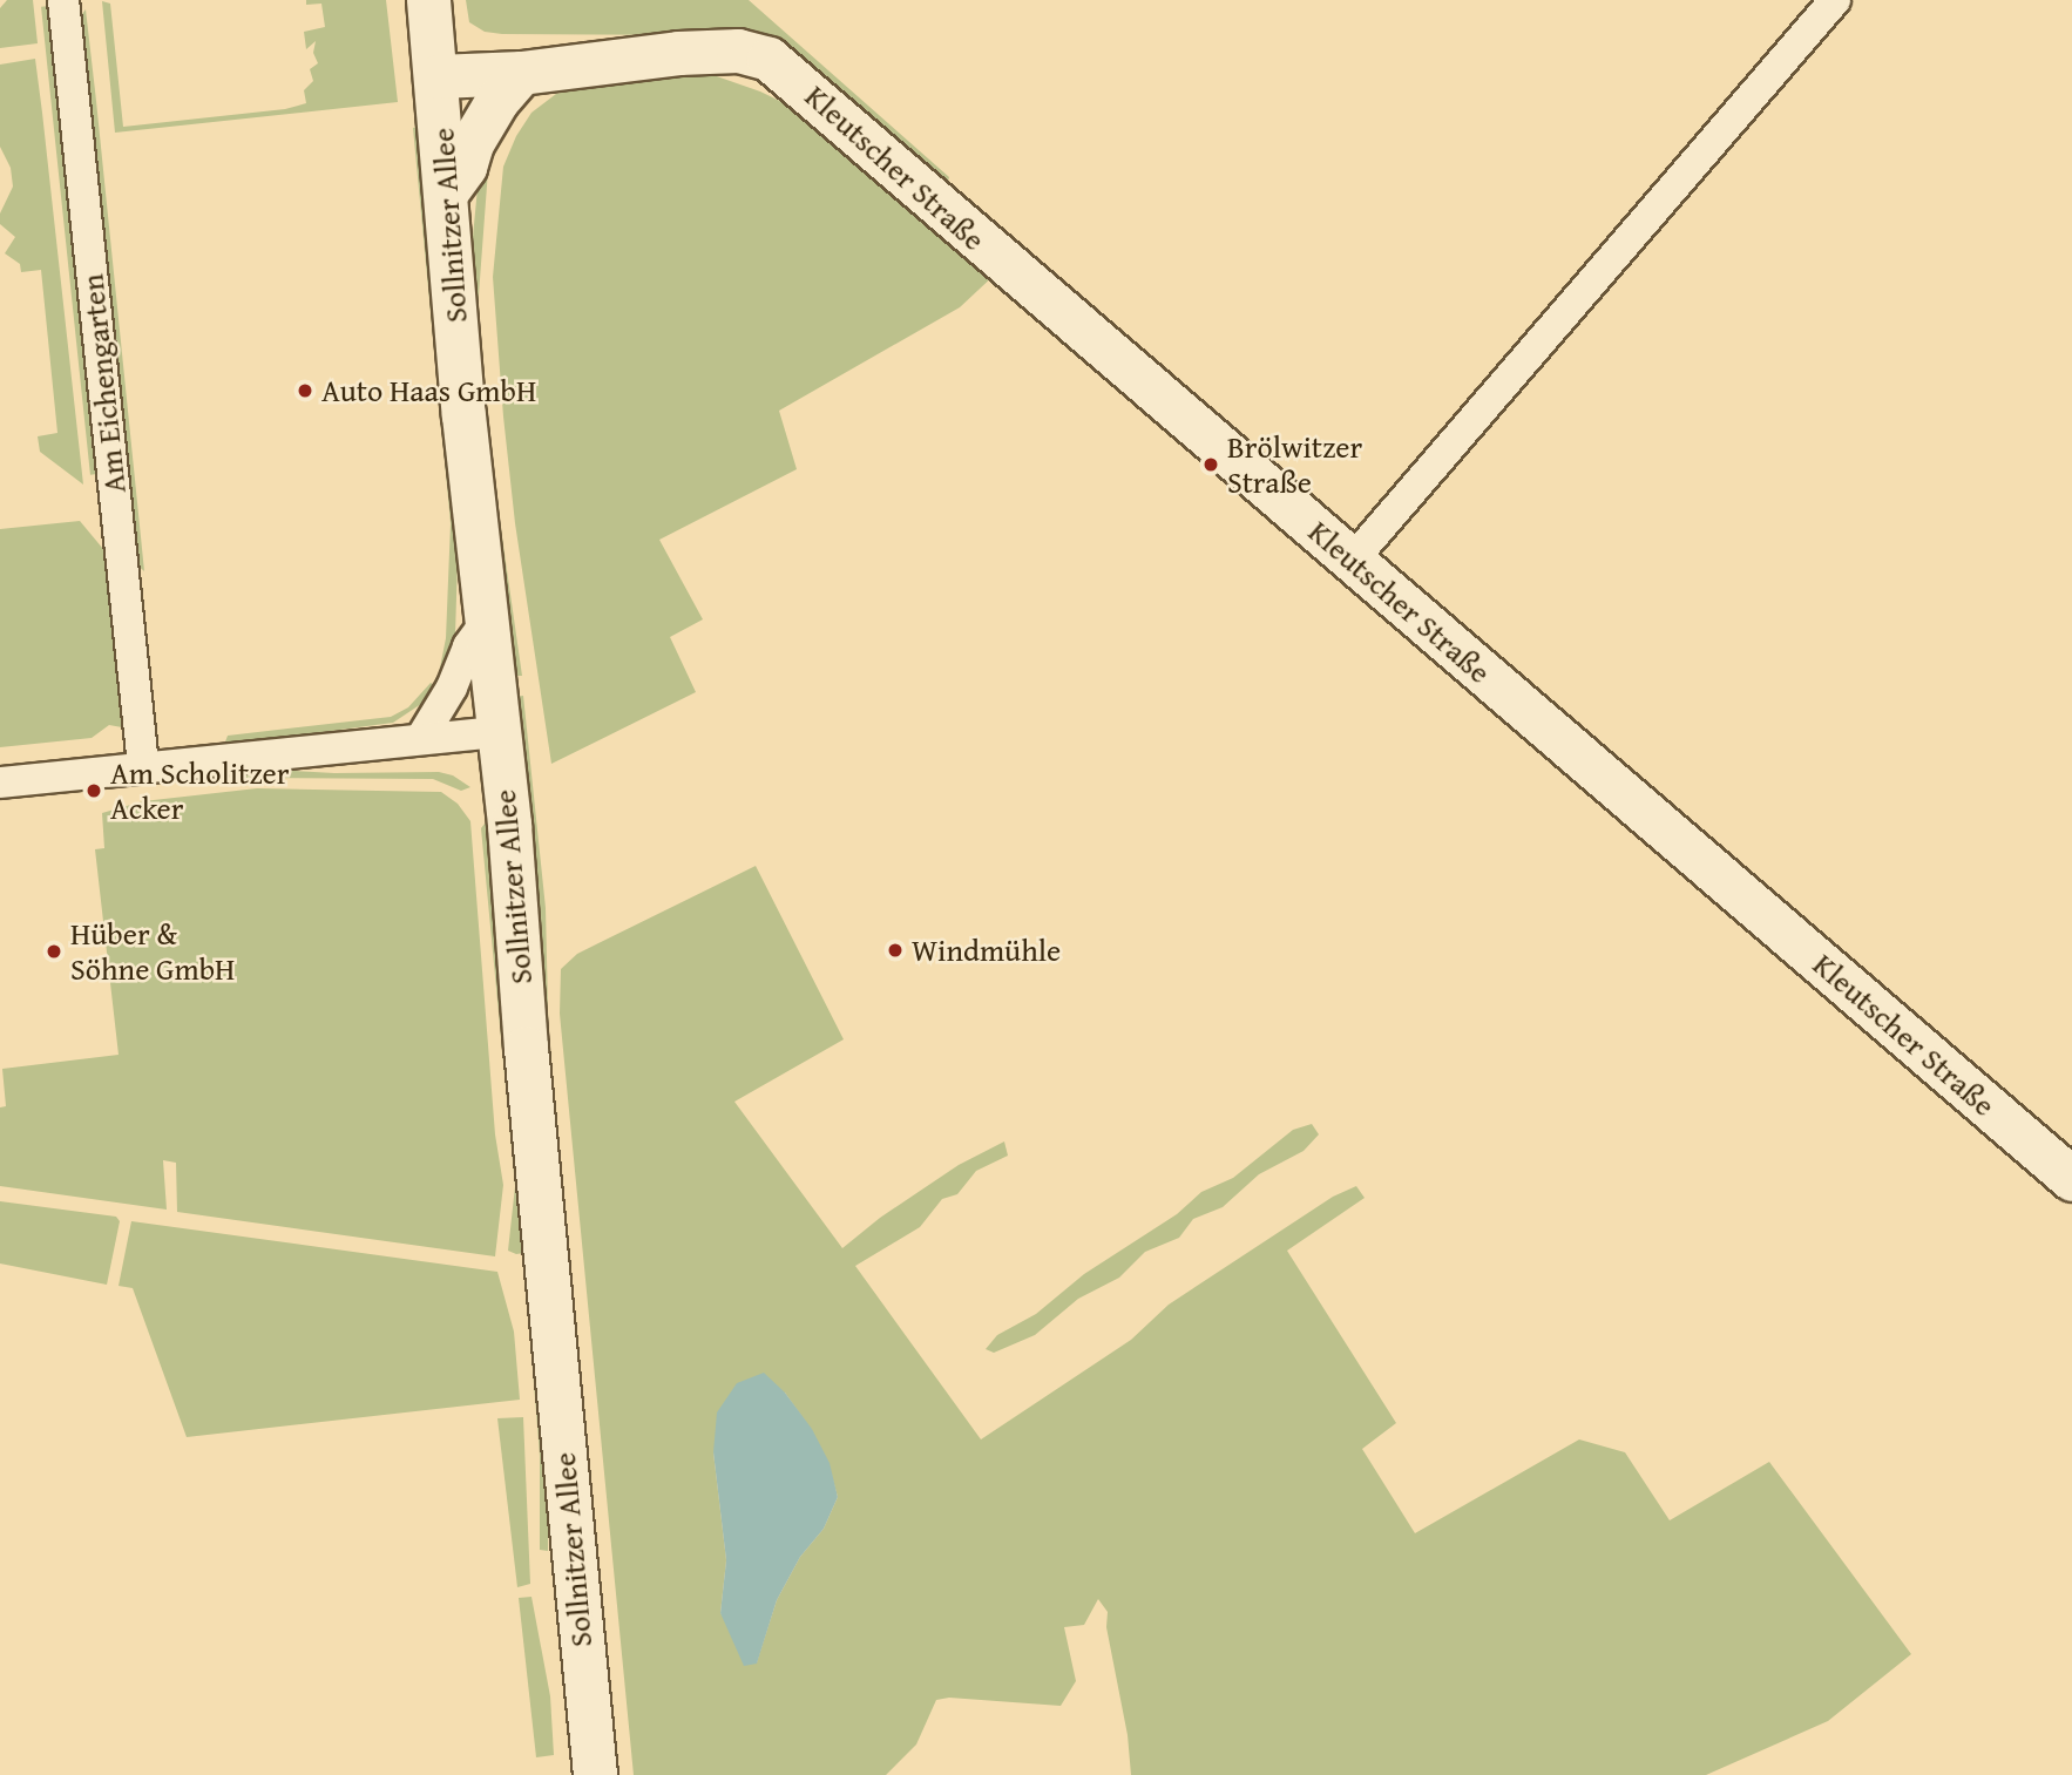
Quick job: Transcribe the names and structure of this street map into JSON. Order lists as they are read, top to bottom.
{
  "streets": {
    "street": ["Kleutscher Straße", "Sollnitzer Allee", "Am Eichengarten"]
  },
  "crossings": [
    ["Kleutscher Straße", "Sollnitzer Allee"]
  ],
  "places": [
    "Auto Haas GmbH",
    "Brölwitzer Straße",
    "Am Scholitzer Acker",
    "Windmühle",
    "Hüber & Söhne GmbH"
  ]
}
